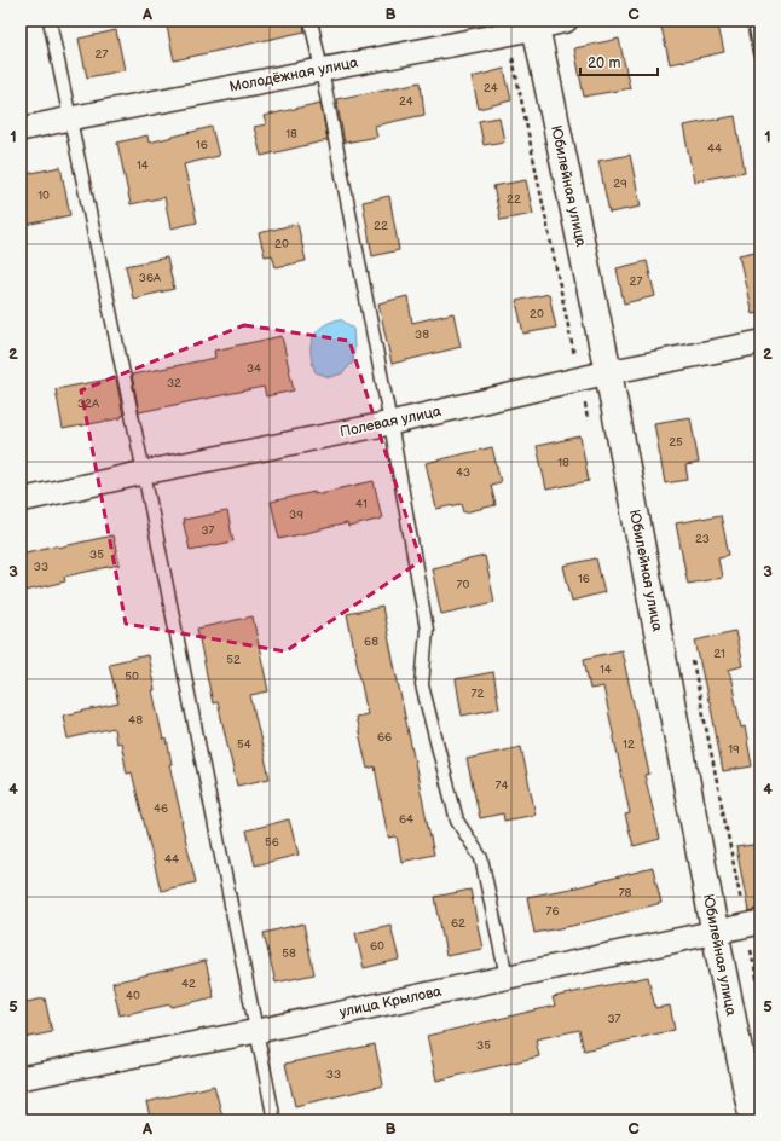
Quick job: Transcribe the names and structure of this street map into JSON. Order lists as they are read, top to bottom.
{
  "streets": {
    "main road": ["Юбилейная улица"],
    "street": ["Молодёжная улица", "Полевая улица", "улица Крылова"]
  },
  "crossings": [
    ["Молодёжная улица", "Юбилейная улица"],
    ["Юбилейная улица", "Полевая улица"],
    ["Юбилейная улица", "улица Крылова"]
  ],
  "house_numbers": [
    "27",
    "24",
    "24",
    "18",
    "16",
    "44",
    "14",
    "29",
    "10",
    "22",
    "22",
    "20",
    "36А",
    "27",
    "20",
    "38",
    "34",
    "32",
    "32А",
    "25",
    "18",
    "43",
    "41",
    "39",
    "37",
    "23",
    "35",
    "33",
    "16",
    "70",
    "68",
    "21",
    "52",
    "14",
    "50",
    "72",
    "48",
    "66",
    "54",
    "12",
    "19",
    "74",
    "46",
    "64",
    "56",
    "44",
    "78",
    "76",
    "62",
    "60",
    "58",
    "42",
    "40",
    "37",
    "35",
    "33"
  ],
  "scale_bar": "20 m",
  "grid": {
    "columns": ["A", "B", "C"],
    "rows": [
      "1",
      "2",
      "3",
      "4",
      "5"
    ]
  }
}
